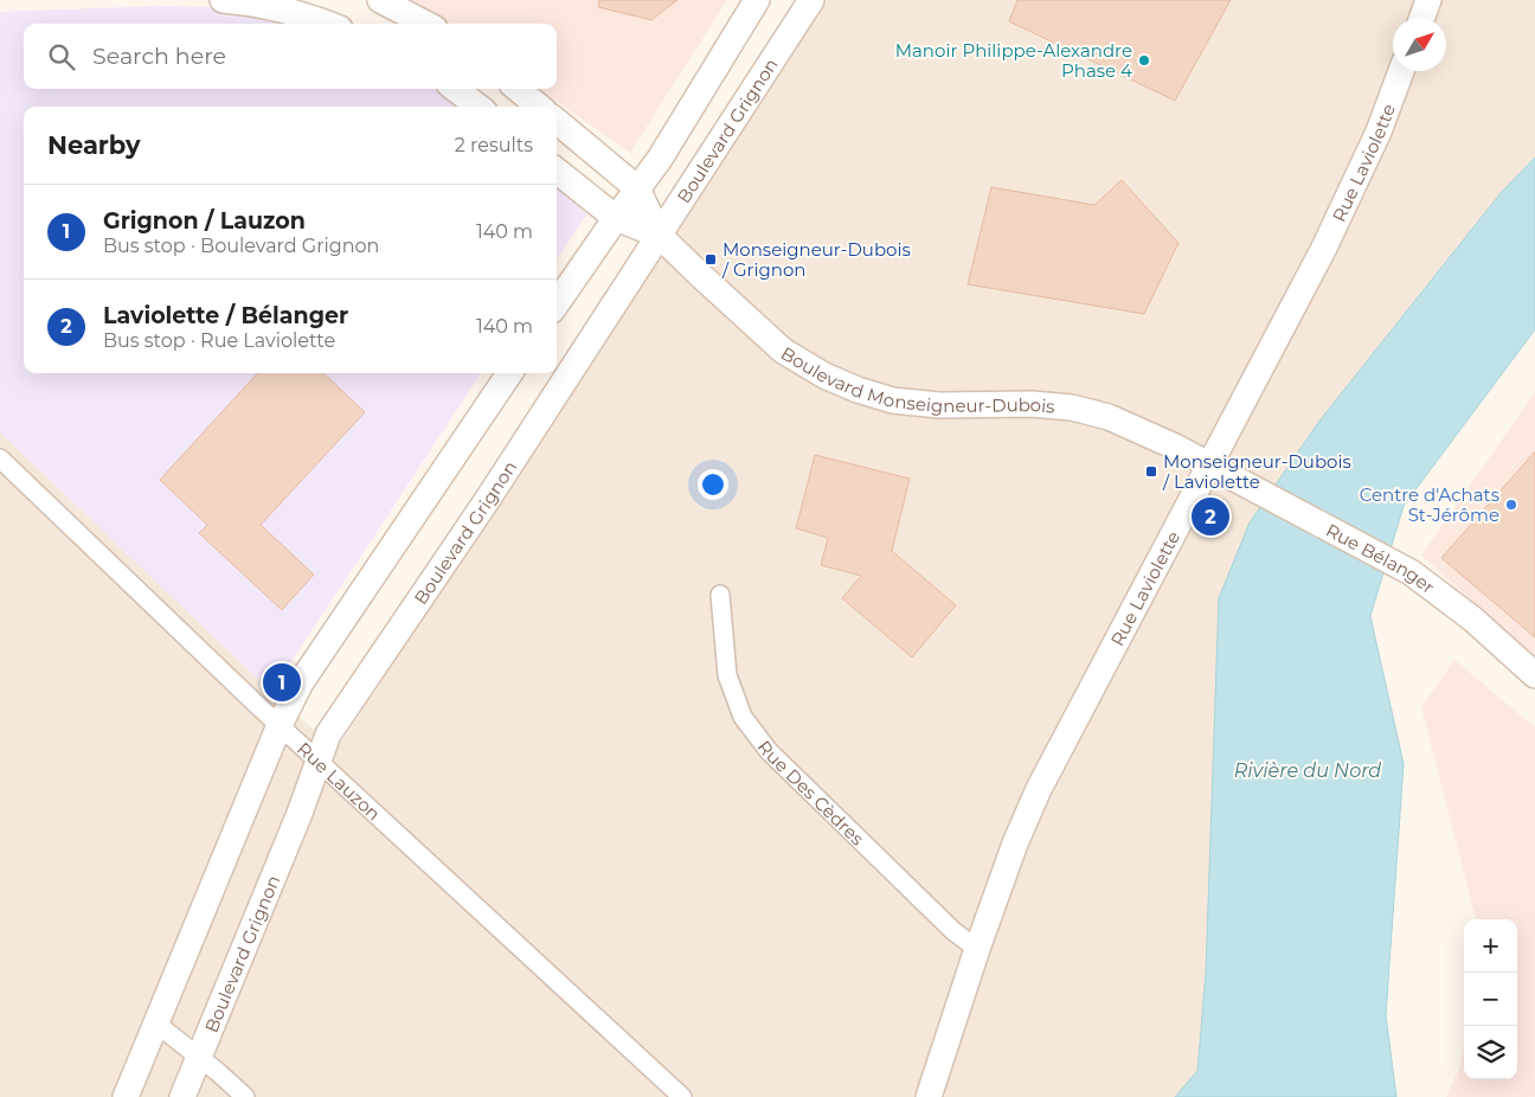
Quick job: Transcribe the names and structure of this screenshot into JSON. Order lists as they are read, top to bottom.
{
  "streets": {
    "street": [
      "Boulevard Grignon",
      "Rue Laviolette",
      "Boulevard Monseigneur-Dubois",
      "Rue Bélanger",
      "Rue Lauzon",
      "Rue Des Cèdres"
    ]
  },
  "crossings": [
    ["Boulevard Grignon", "Boulevard Monseigneur-Dubois"],
    ["Boulevard Grignon", "Rue Lauzon"],
    ["Rue Laviolette", "Boulevard Monseigneur-Dubois"],
    ["Rue Laviolette", "Rue Bélanger"],
    ["Rue Laviolette", "Rue Des Cèdres"],
    ["Boulevard Monseigneur-Dubois", "Rue Bélanger"]
  ],
  "water": ["Rivière du Nord"],
  "places": {
    "other": ["Manoir Philippe-Alexandre Phase 4", "Centre d'Achats St-Jérôme"],
    "transit": ["Monseigneur-Dubois / Grignon", "Monseigneur-Dubois / Laviolette"]
  },
  "north": "top right",
  "page": {
    "search": "Search here",
    "heading": ["Nearby", "2 results"],
    "list": [
      {
        "mark": "1",
        "name": "Grignon / Lauzon",
        "note": "Bus stop · Boulevard Grignon",
        "value": "140 m"
      },
      {
        "mark": "2",
        "name": "Laviolette / Bélanger",
        "note": "Bus stop · Rue Laviolette",
        "value": "140 m"
      }
    ],
    "pins": ["2", "1"],
    "map_buttons": ["+", "−"]
  }
}
